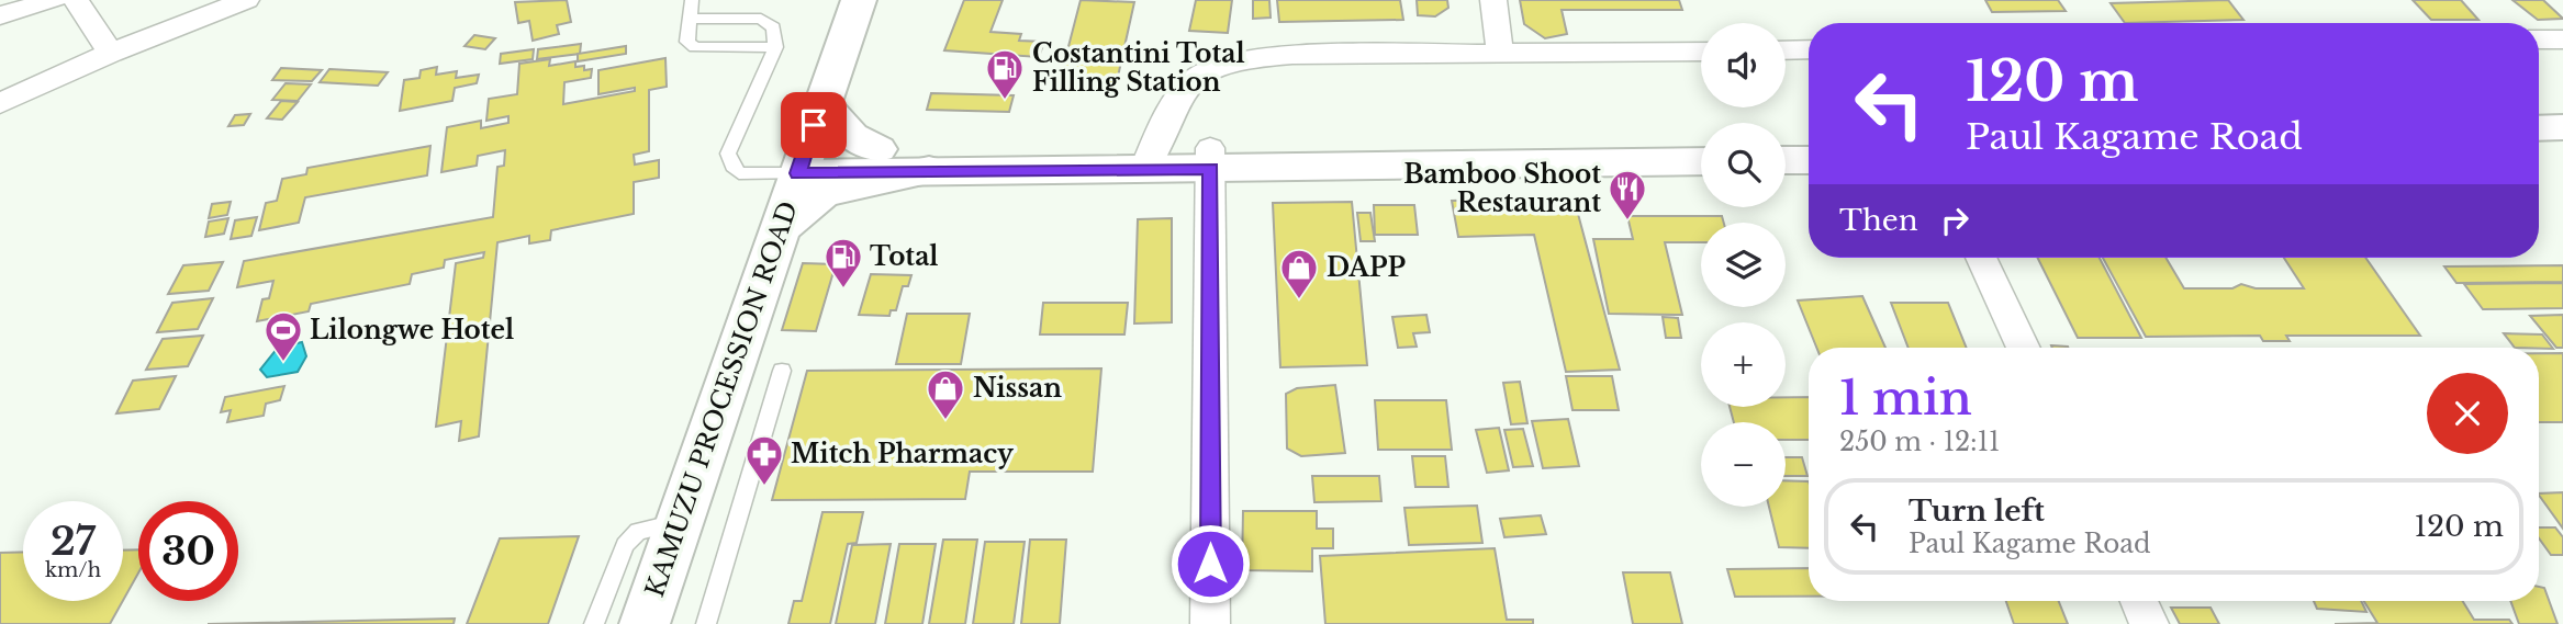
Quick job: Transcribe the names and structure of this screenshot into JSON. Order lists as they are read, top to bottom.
{
  "streets": {
    "main road": ["KAMUZU PROCESSION ROAD"]
  },
  "places": {
    "fuel station": ["Costantini Total Filling Station", "Total"],
    "restaurant": ["Bamboo Shoot Restaurant"],
    "shop": ["DAPP", "Nissan"],
    "sports": ["Lilongwe Hotel"],
    "pharmacy": ["Mitch Pharmacy"]
  },
  "page": {
    "map_buttons": ["+", "−"],
    "turn": ["120 m", "Paul Kagame Road"],
    "then": "Then",
    "heading": ["1 min", "250 m · 12:11"],
    "list": [
      {
        "name": "Turn left",
        "note": "Paul Kagame Road",
        "value": "120 m"
      }
    ],
    "speed": "27 km/h",
    "limit": "30"
  }
}
